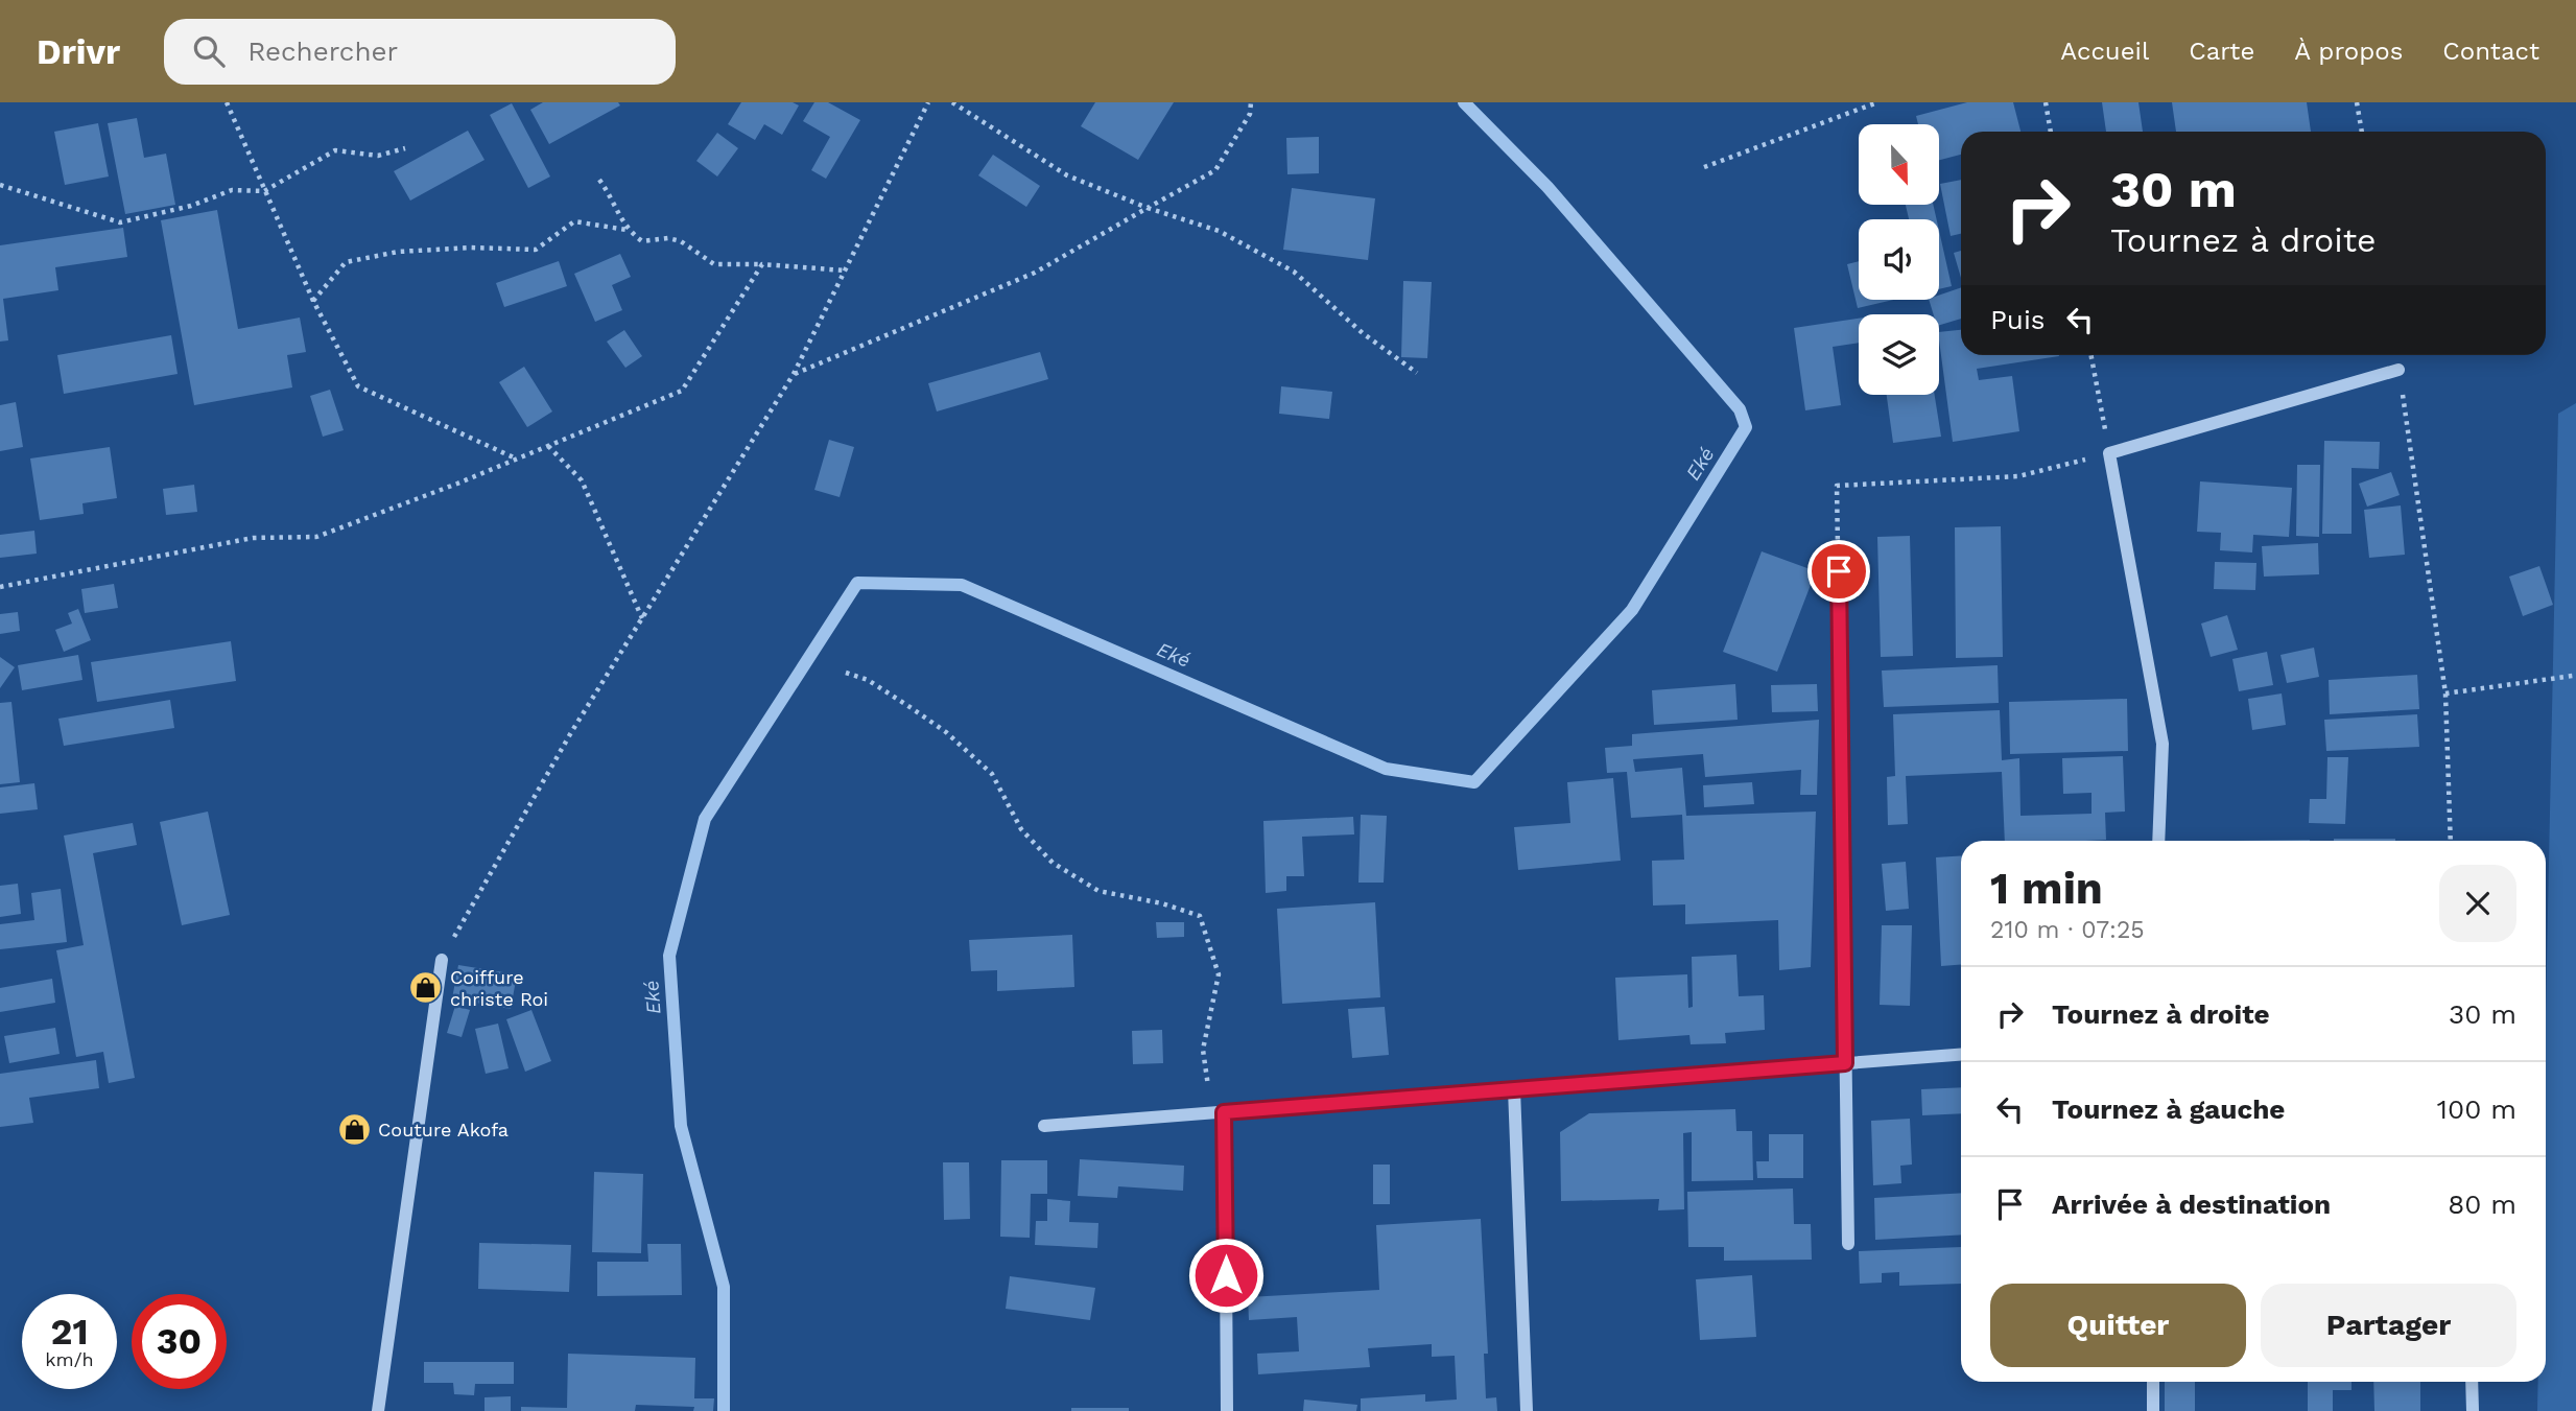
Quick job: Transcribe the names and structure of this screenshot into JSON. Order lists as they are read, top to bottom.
{
  "water": ["Eké"],
  "places": {
    "shop": ["Coiffure christe Roi", "Couture Akofa"]
  },
  "north": "bottom",
  "page": {
    "header": "Drivr",
    "search": "Rechercher",
    "nav": [
      "Accueil",
      "Carte",
      "À propos",
      "Contact"
    ],
    "turn": ["30 m", "Tournez à droite"],
    "then": "Puis",
    "heading": ["1 min", "210 m · 07:25"],
    "list": [
      {
        "name": "Tournez à droite",
        "value": "30 m"
      },
      {
        "name": "Tournez à gauche",
        "value": "100 m"
      },
      {
        "name": "Arrivée à destination",
        "value": "80 m"
      }
    ],
    "buttons": ["Quitter", "Partager"],
    "speed": "21 km/h",
    "limit": "30"
  }
}
